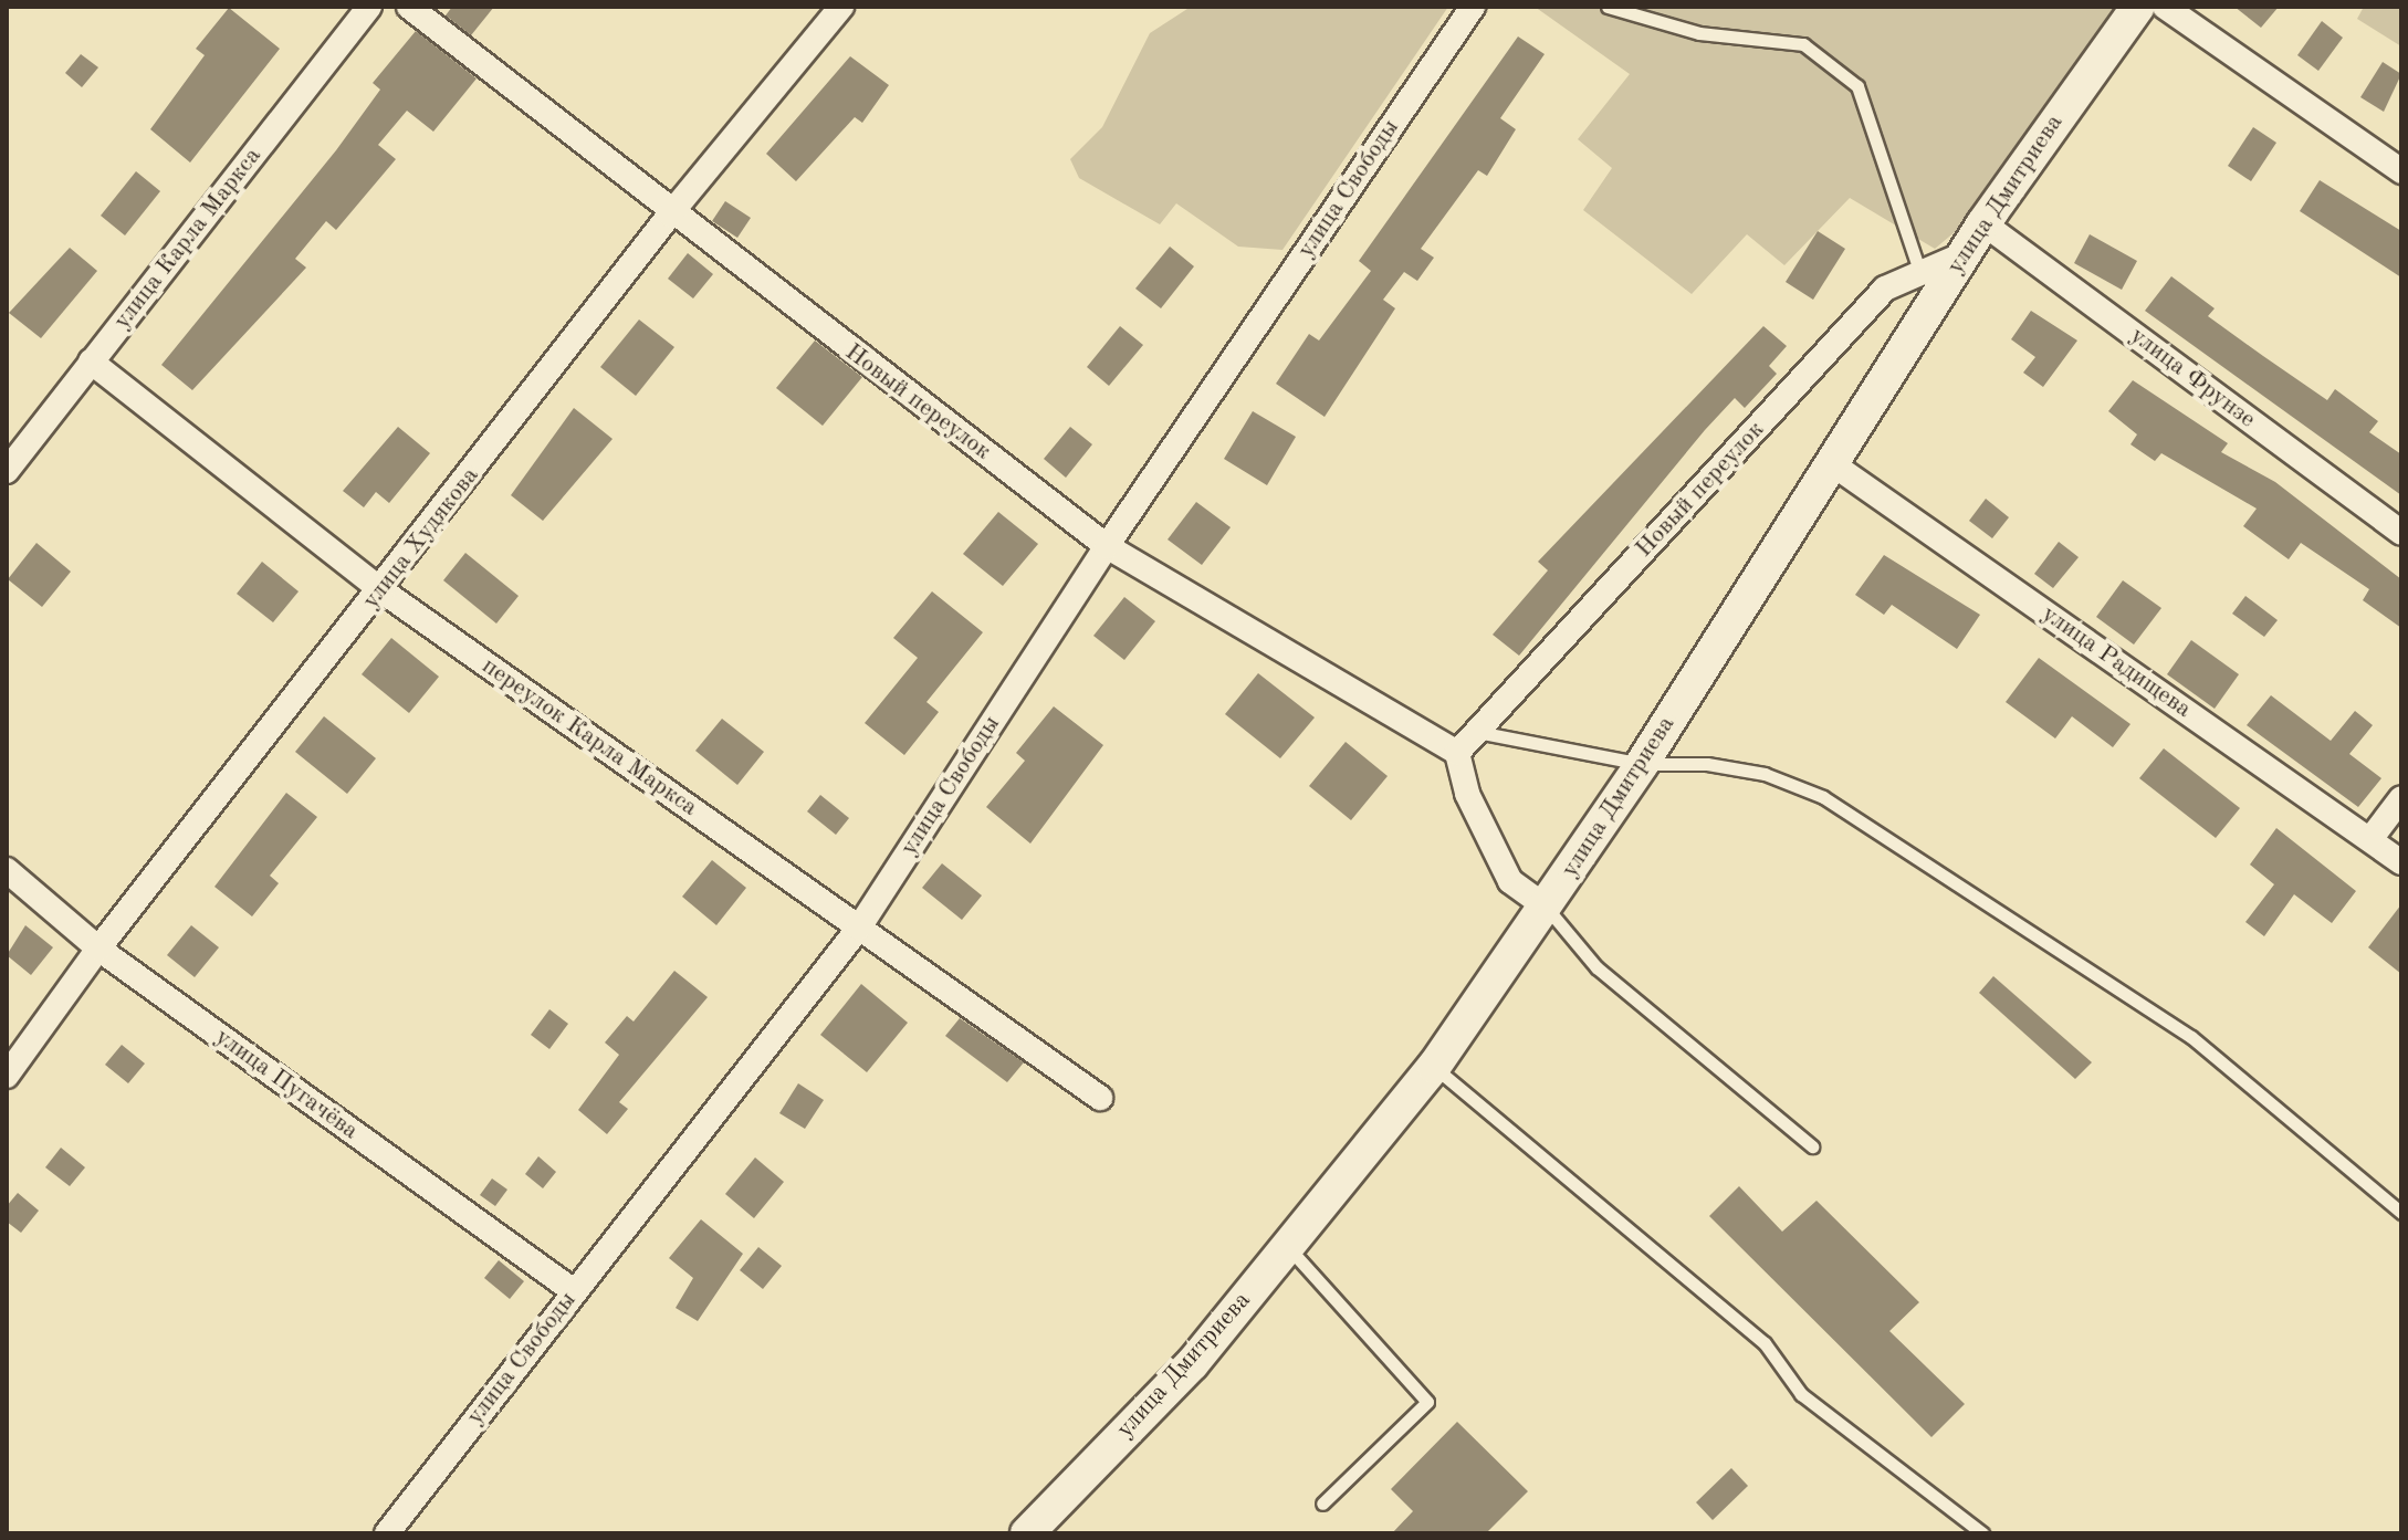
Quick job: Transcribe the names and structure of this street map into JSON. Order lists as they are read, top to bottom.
{
  "streets": {
    "street": [
      "улица Свободы",
      "улица Дмитриева",
      "улица Карла Маркса",
      "улица Фрунзе",
      "Новый переулок",
      "улица Худякова",
      "улица Радищева",
      "переулок Карла Маркса",
      "улица Пугачёва"
    ]
  },
  "crossings": [
    ["улица Свободы", "Новый переулок"],
    ["улица Свободы", "переулок Карла Маркса"],
    ["улица Свободы", "улица Пугачёва"],
    ["улица Дмитриева", "улица Фрунзе"],
    ["улица Дмитриева", "Новый переулок"],
    ["улица Дмитриева", "улица Радищева"],
    ["улица Карла Маркса", "переулок Карла Маркса"],
    ["Новый переулок", "улица Худякова"],
    ["улица Худякова", "переулок Карла Маркса"],
    ["улица Худякова", "улица Пугачёва"]
  ]
}
